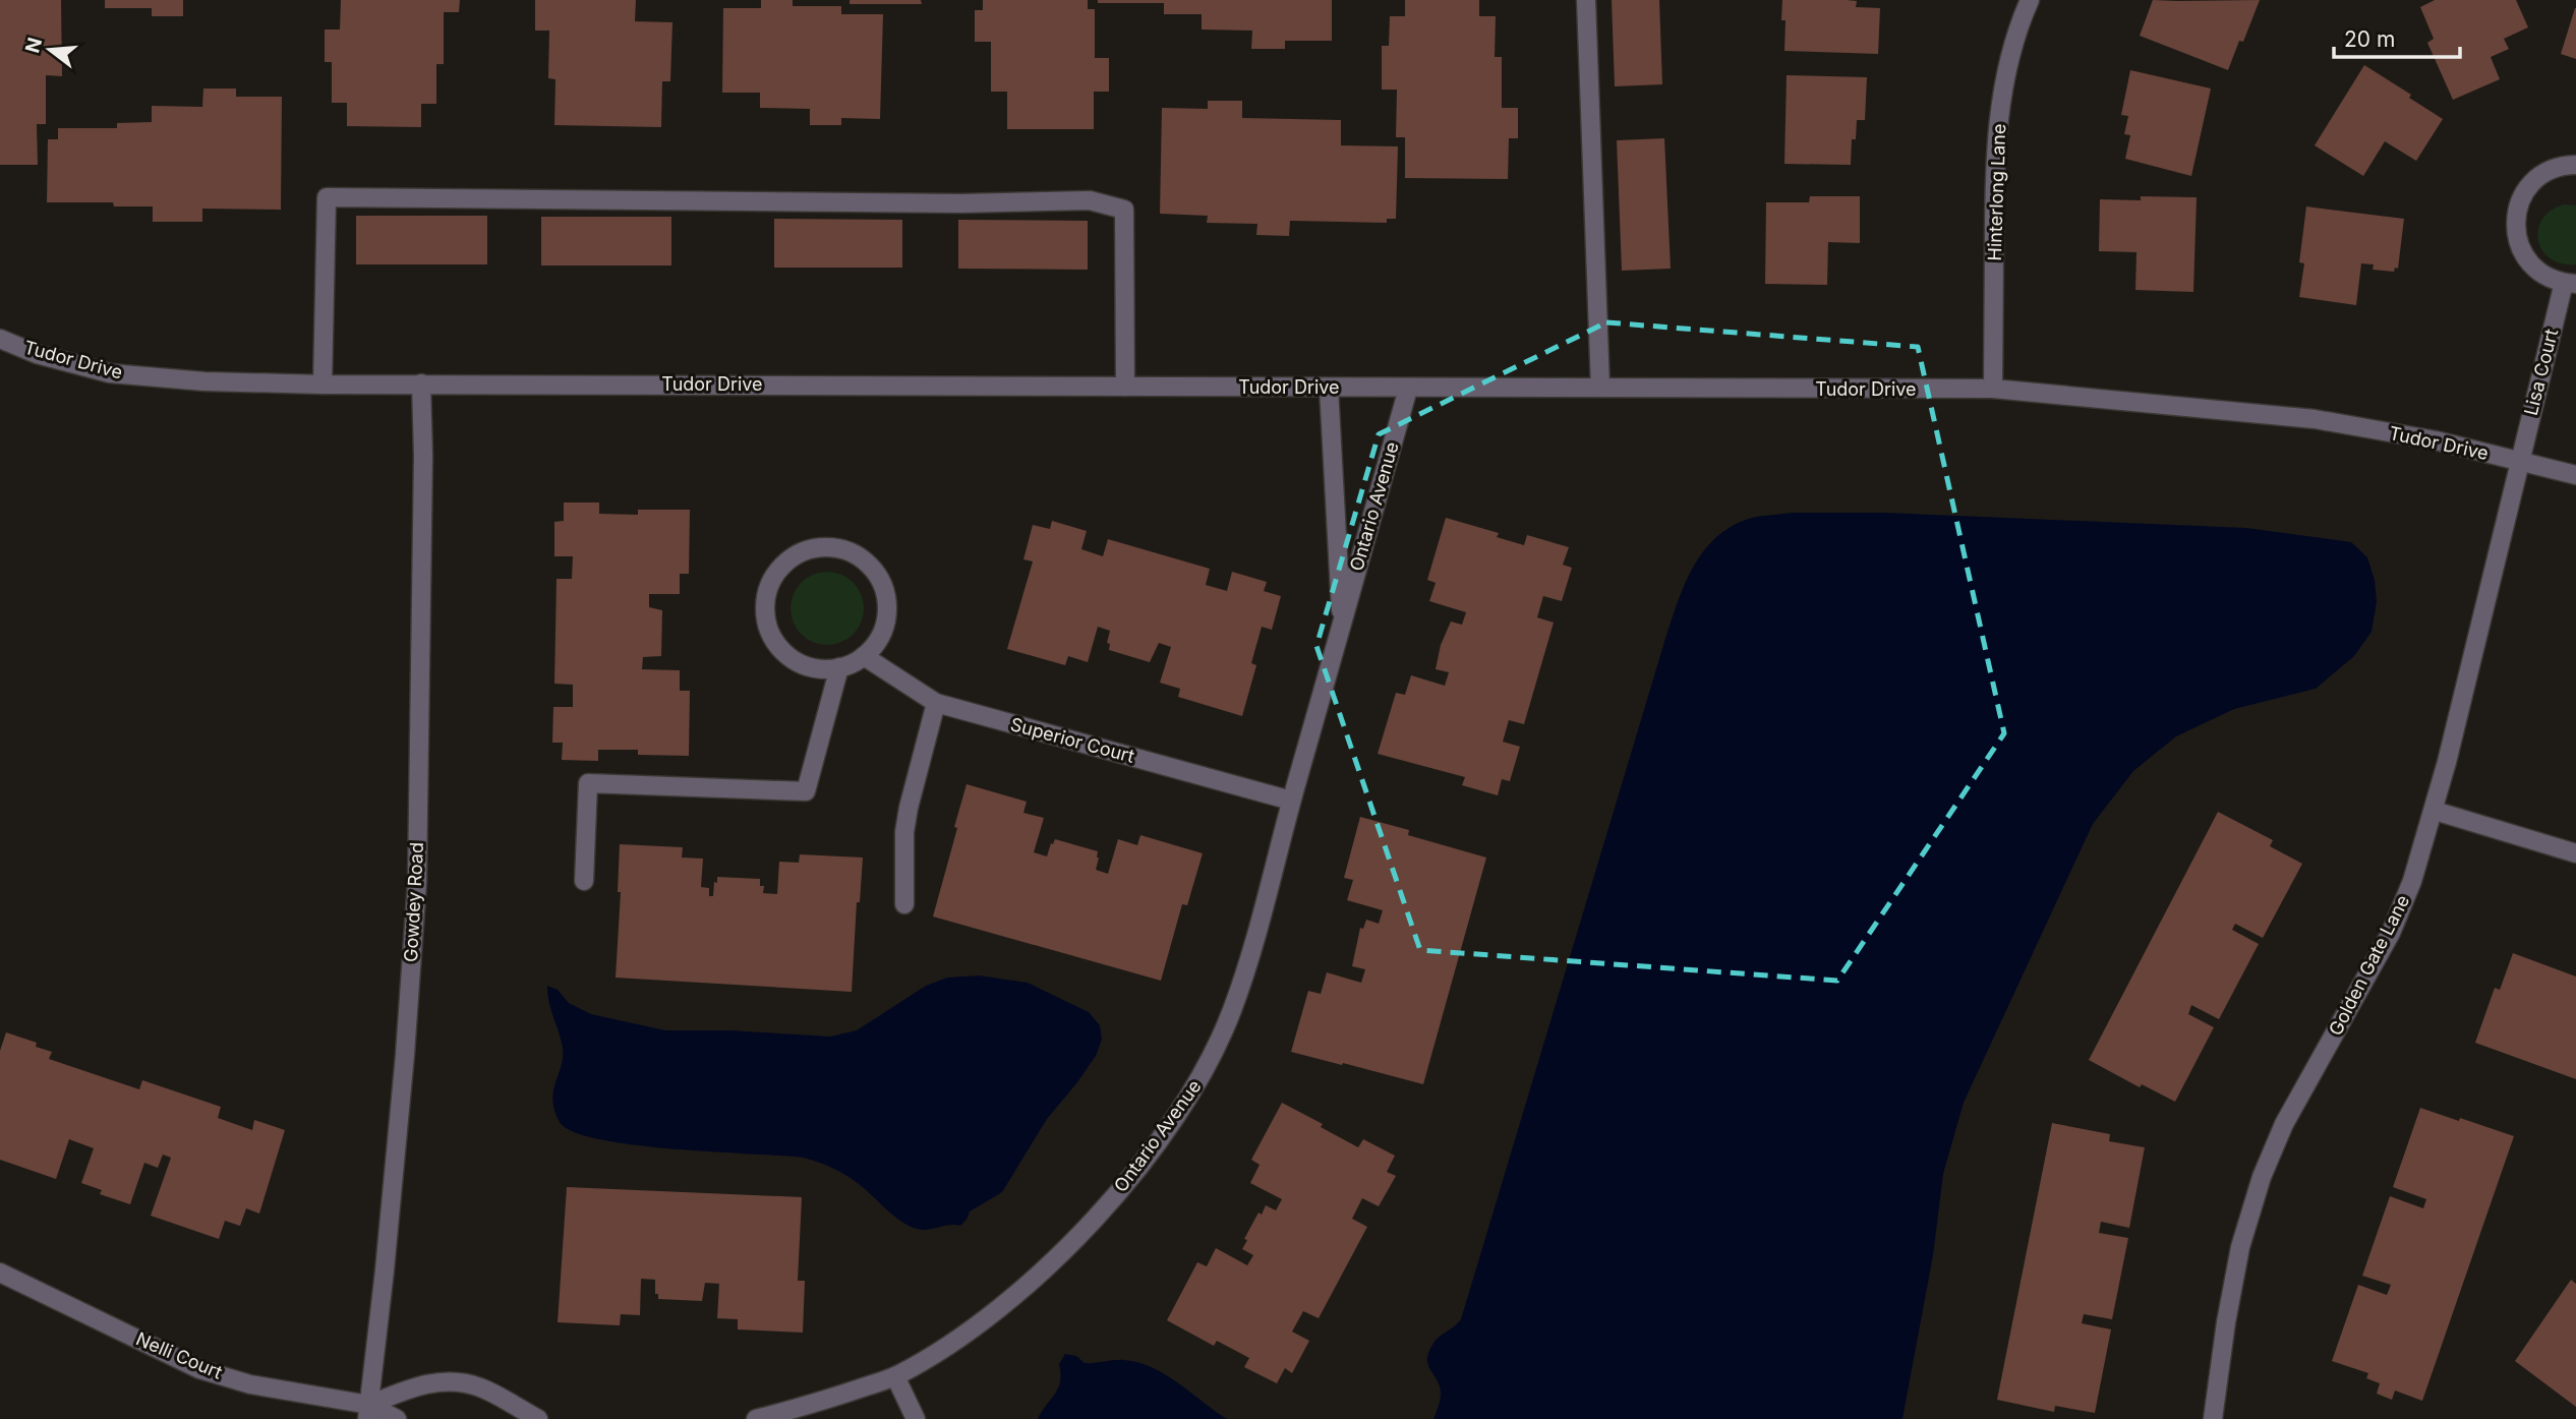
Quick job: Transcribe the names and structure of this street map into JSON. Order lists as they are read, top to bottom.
{
  "streets": {
    "street": [
      "Hinterlong Lane",
      "Tudor Drive",
      "Lisa Court",
      "Ontario Avenue",
      "Superior Court",
      "Gowdey Road",
      "Golden Gate Lane",
      "Nelli Court"
    ]
  },
  "crossings": [
    ["Hinterlong Lane", "Tudor Drive"],
    ["Tudor Drive", "Lisa Court"],
    ["Tudor Drive", "Ontario Avenue"],
    ["Tudor Drive", "Gowdey Road"],
    ["Tudor Drive", "Golden Gate Lane"],
    ["Lisa Court", "Golden Gate Lane"],
    ["Ontario Avenue", "Superior Court"],
    ["Gowdey Road", "Nelli Court"]
  ],
  "scale_bar": "20 m",
  "north": "left"
}
